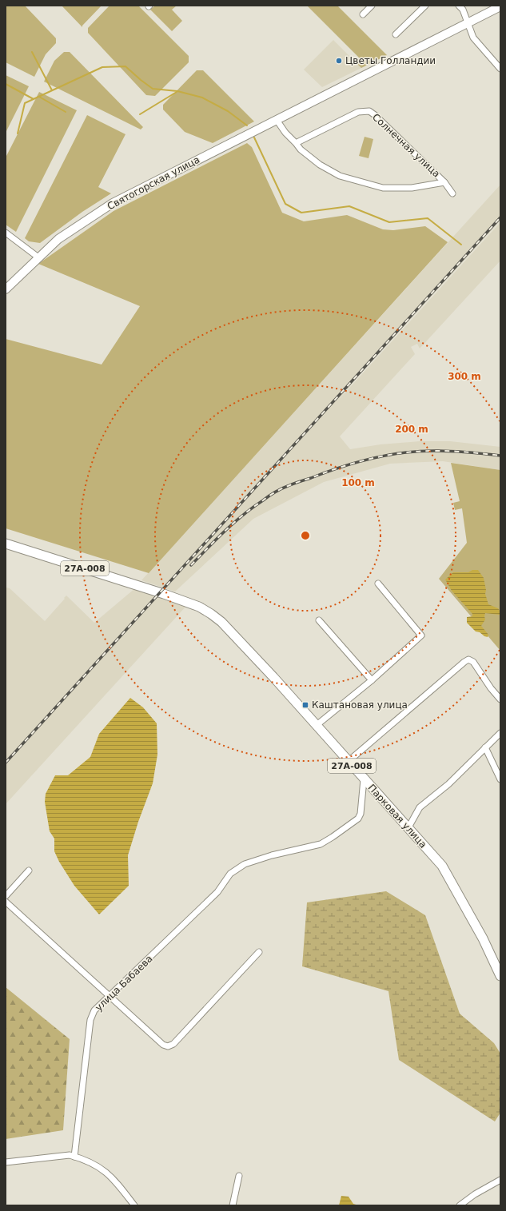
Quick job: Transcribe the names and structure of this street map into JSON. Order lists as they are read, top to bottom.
{
  "streets": {
    "main road": ["27А-008", "Парковая улица"],
    "street": ["Солнечная улица", "Святогорская улица", "улица Бабаева"]
  },
  "crossings": [
    ["Солнечная улица", "Святогорская улица"],
    ["Парковая улица", "улица Бабаева"]
  ],
  "places": {
    "other": ["Цветы Голландии"],
    "transit": ["Каштановая улица"]
  },
  "rings": ["300 m", "200 m", "100 m"]
}
